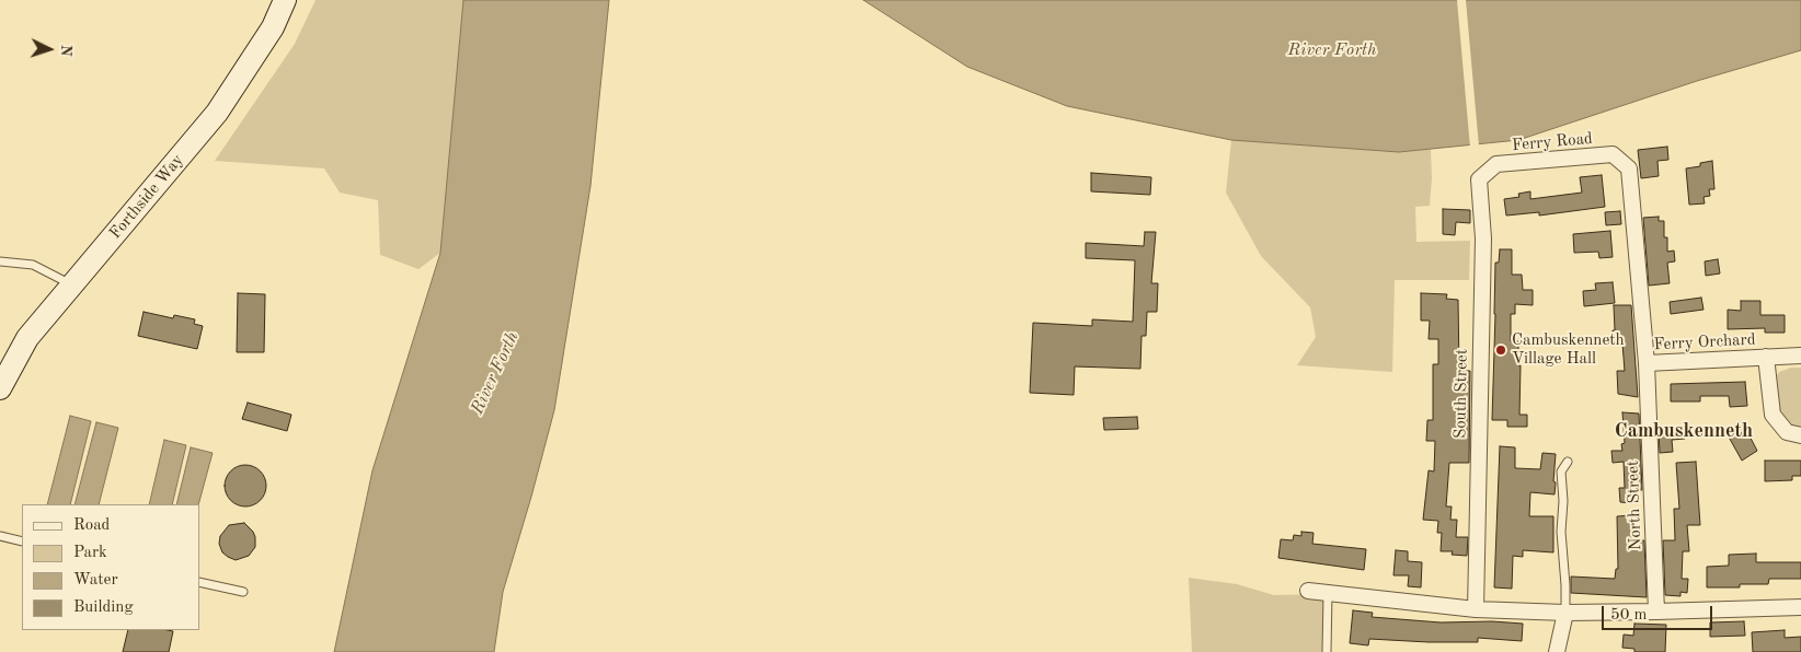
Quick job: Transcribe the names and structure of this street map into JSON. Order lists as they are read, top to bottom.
{
  "streets": {
    "street": [
      "Ferry Road",
      "Forthside Way",
      "Ferry Orchard",
      "South Street",
      "North Street"
    ]
  },
  "crossings": [
    ["Ferry Road", "South Street"],
    ["Ferry Road", "North Street"],
    ["Ferry Orchard", "North Street"]
  ],
  "districts": ["Cambuskenneth"],
  "water": ["River Forth"],
  "places": ["Cambuskenneth Village Hall"],
  "legend": [
    "Road",
    "Park",
    "Water",
    "Building"
  ],
  "scale_bar": "50 m",
  "north": "right"
}
